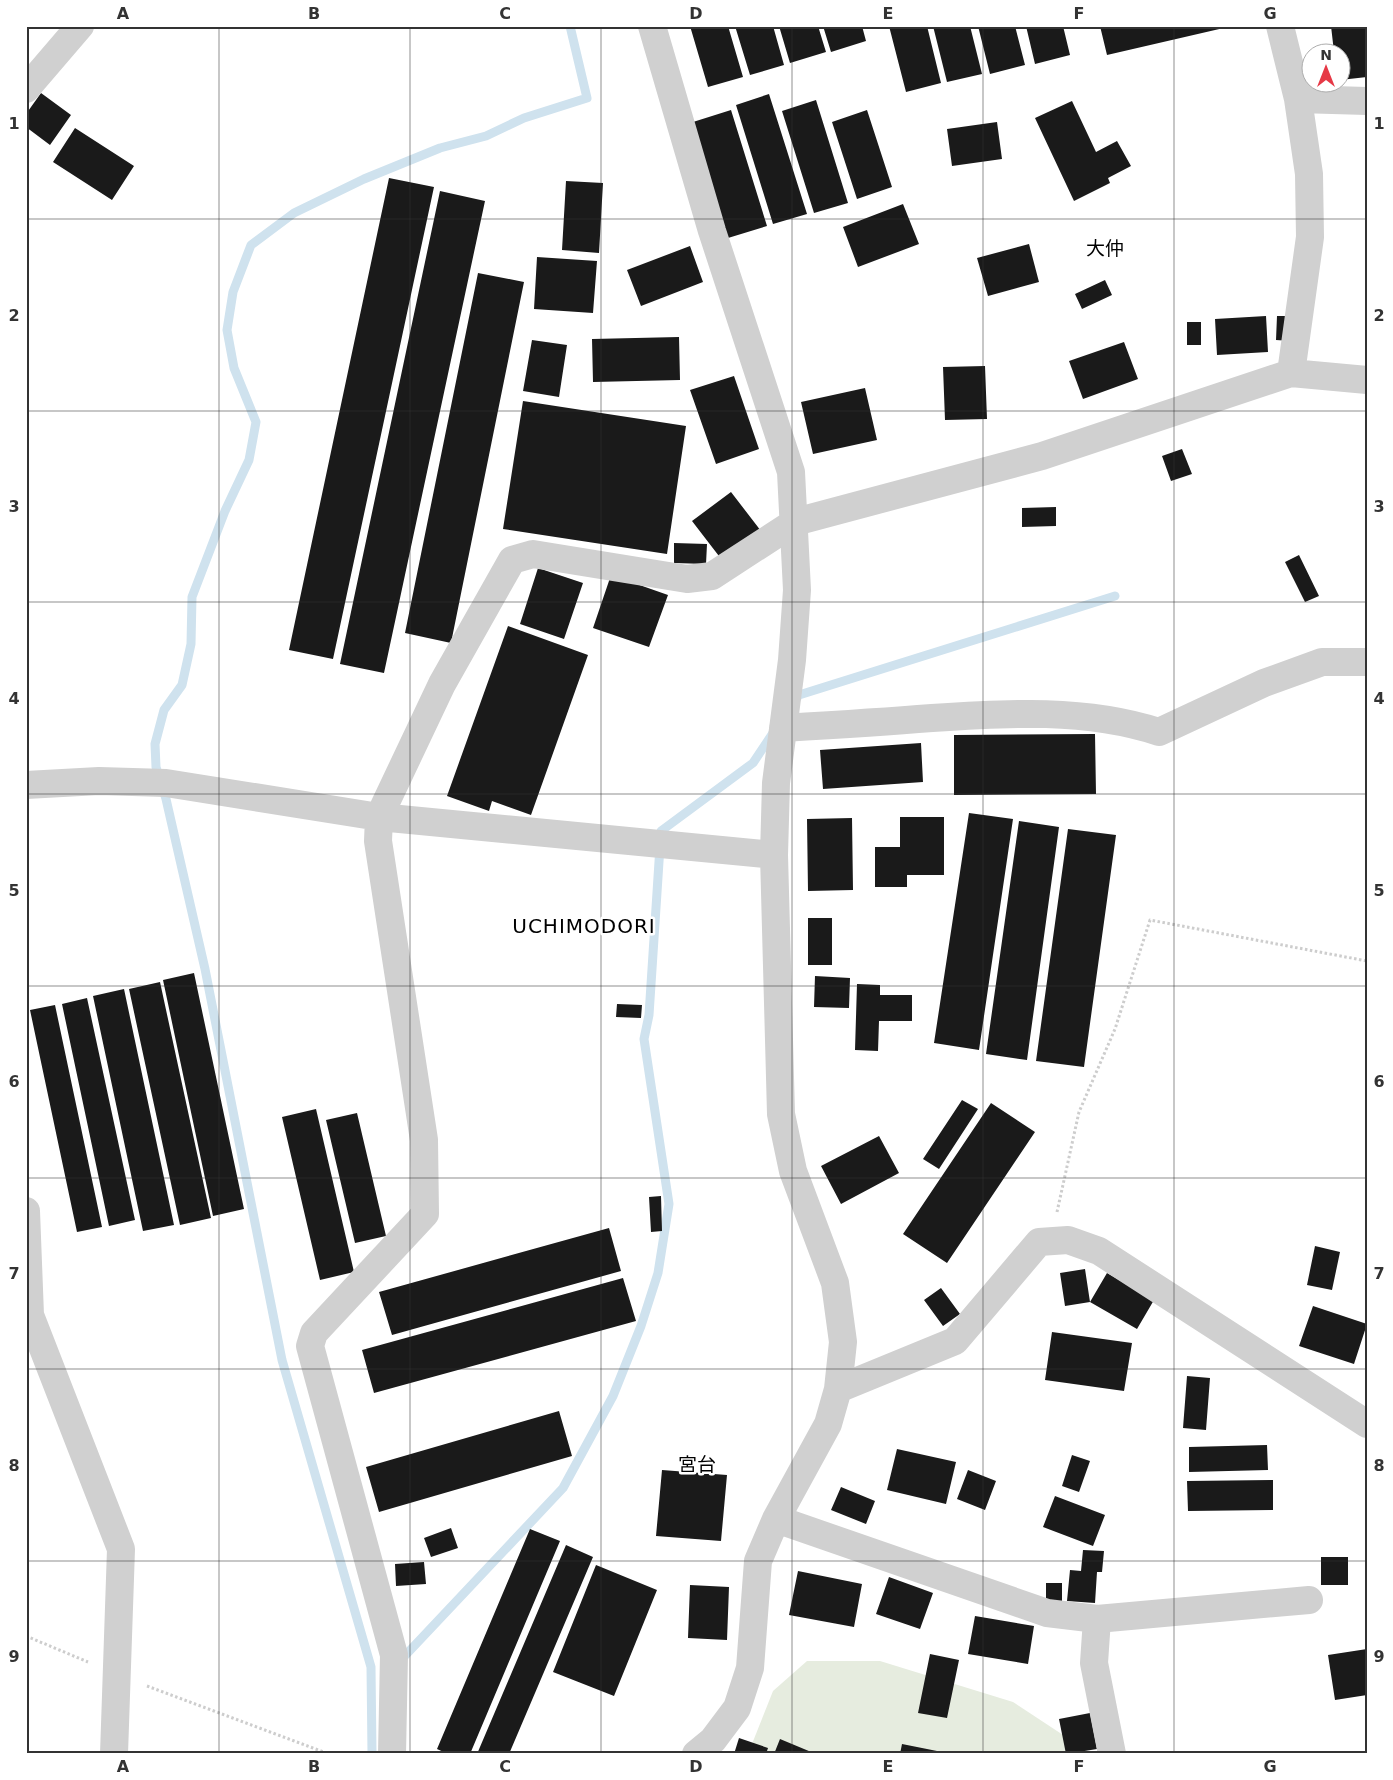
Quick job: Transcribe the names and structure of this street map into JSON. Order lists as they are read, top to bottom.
{
  "districts": ["大仲", "UCHIMODORI", "宮台"],
  "north": "top",
  "grid": {
    "columns": [
      "A",
      "B",
      "C",
      "D",
      "E",
      "F",
      "G"
    ],
    "rows": [
      "1",
      "2",
      "3",
      "4",
      "5",
      "6",
      "7",
      "8",
      "9"
    ]
  }
}
